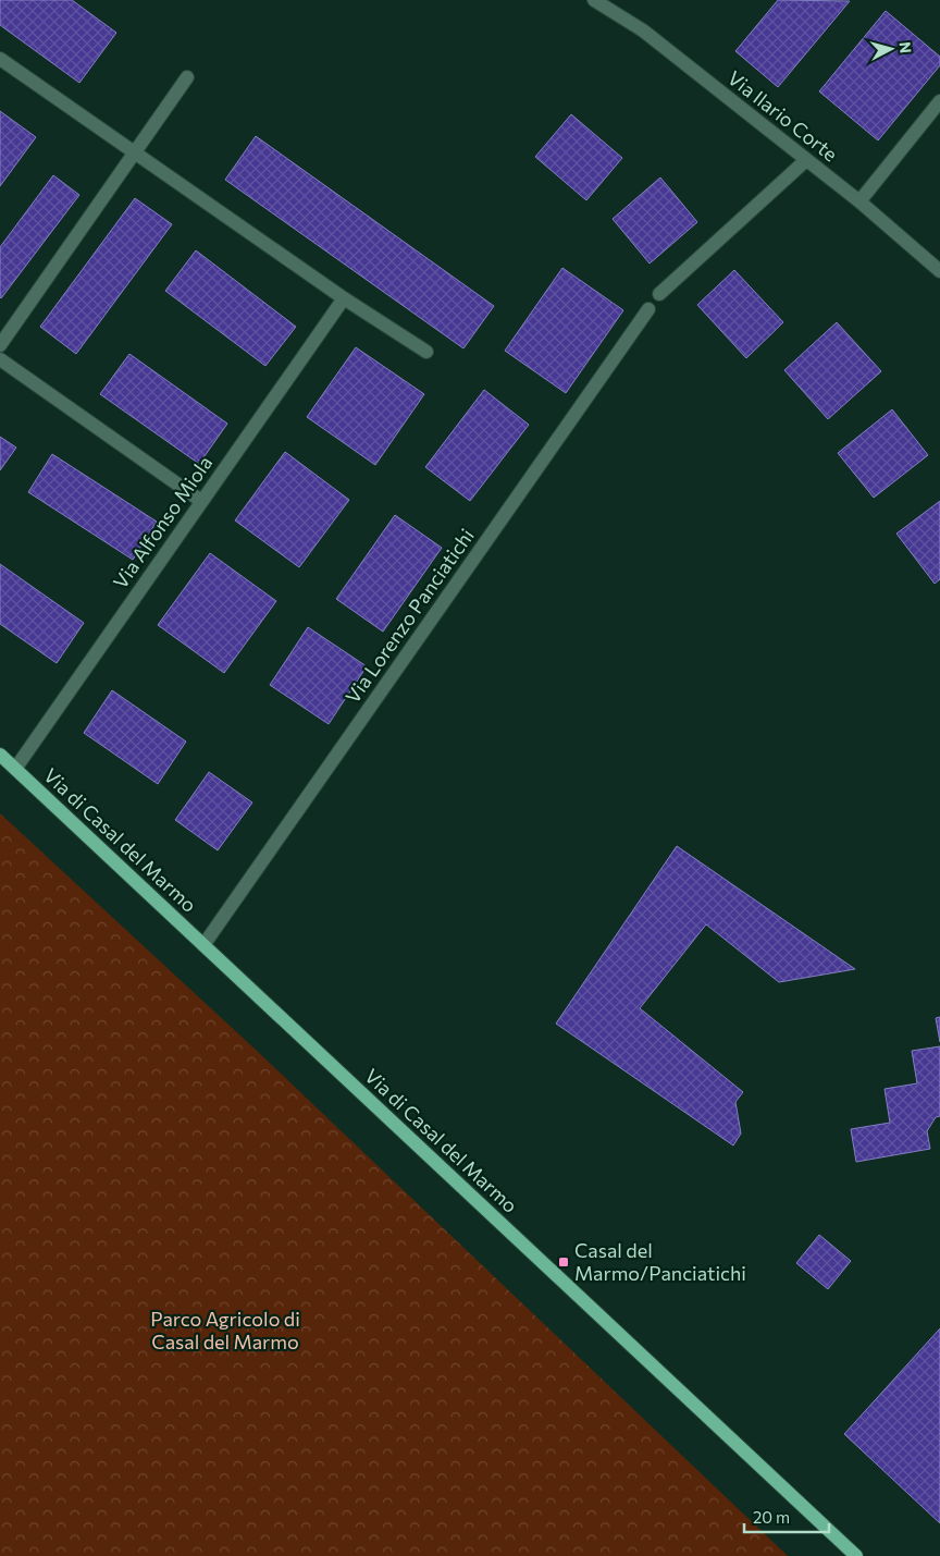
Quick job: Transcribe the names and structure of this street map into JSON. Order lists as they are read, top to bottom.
{
  "streets": {
    "main road": ["Via di Casal del Marmo"],
    "street": ["Via Ilario Corte", "Via Alfonso Miola", "Via Lorenzo Panciatichi"]
  },
  "crossings": [
    ["Via Alfonso Miola", "Via di Casal del Marmo"],
    ["Via Lorenzo Panciatichi", "Via di Casal del Marmo"]
  ],
  "parks": ["Parco Agricolo di Casal del Marmo"],
  "places": {
    "transit": ["Casal del Marmo/Panciatichi"]
  },
  "scale_bar": "20 m",
  "north": "right"
}
